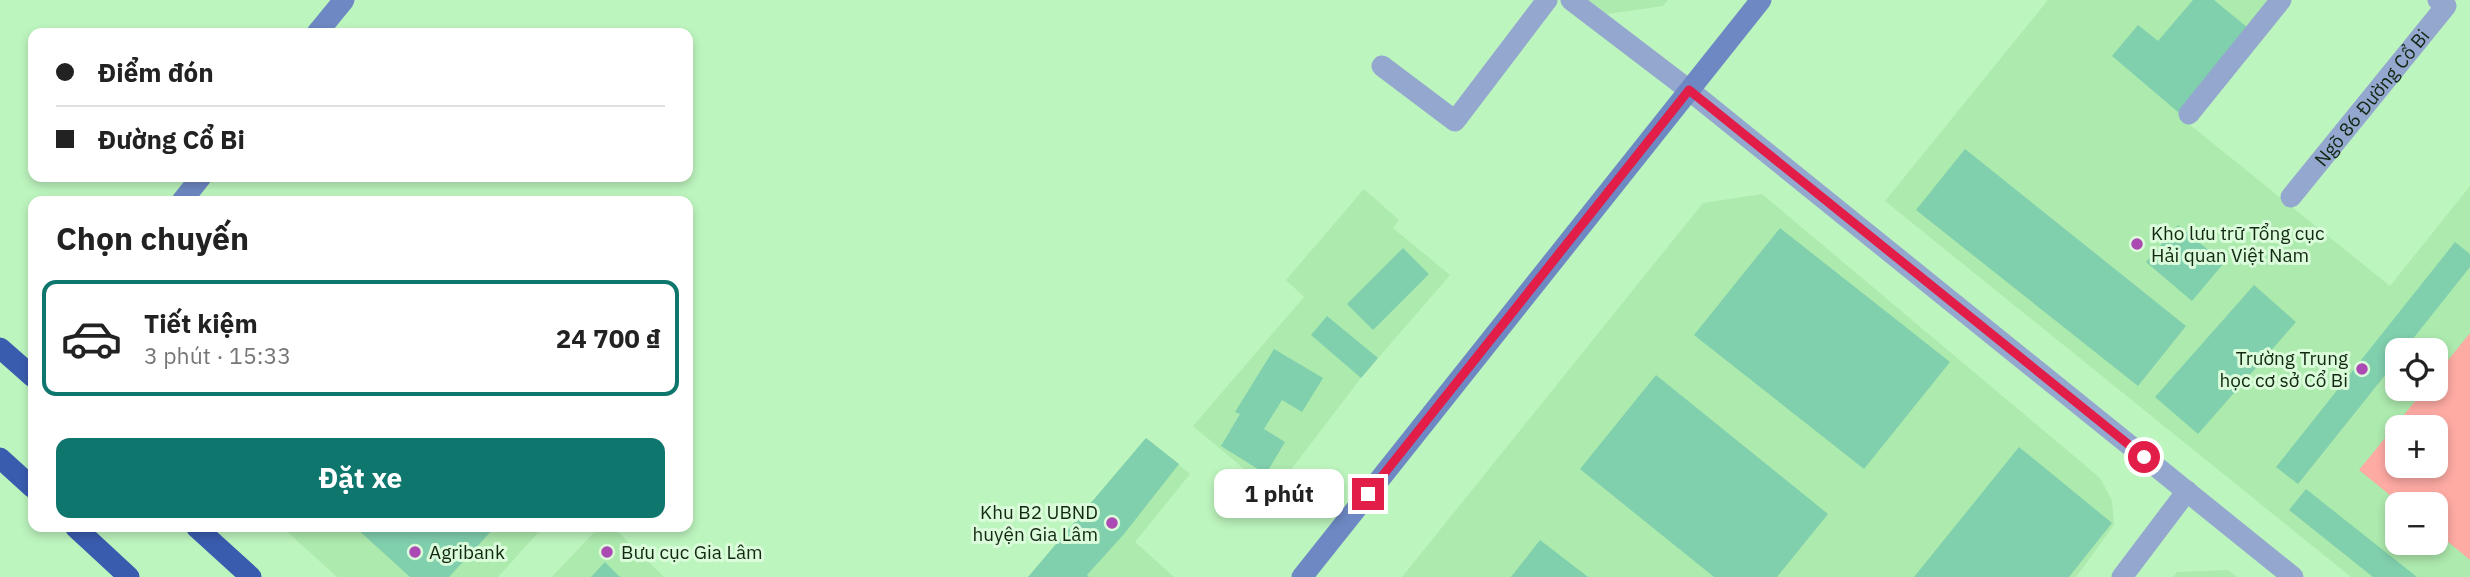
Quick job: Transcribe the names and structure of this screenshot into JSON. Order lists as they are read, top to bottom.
{
  "streets": {
    "street": ["Ngõ 86 Đường Cổ Bi"]
  },
  "places": [
    "Kho lưu trữ Tổng cục Hải quan Việt Nam",
    "Trường Trung học cơ sở Cổ Bi",
    "Khu B2 UBND huyện Gia Lâm",
    "Agribank",
    "Bưu cục Gia Lâm"
  ],
  "page": {
    "banner": ["Điểm đón", "Đường Cổ Bi"],
    "heading": "Chọn chuyến",
    "list": [
      {
        "name": "Tiết kiệm",
        "note": "3 phút · 15:33",
        "value": "24 700 ₫"
      }
    ],
    "map_buttons": ["+", "−"],
    "buttons": "Đặt xe",
    "bubble": "1 phút"
  }
}
